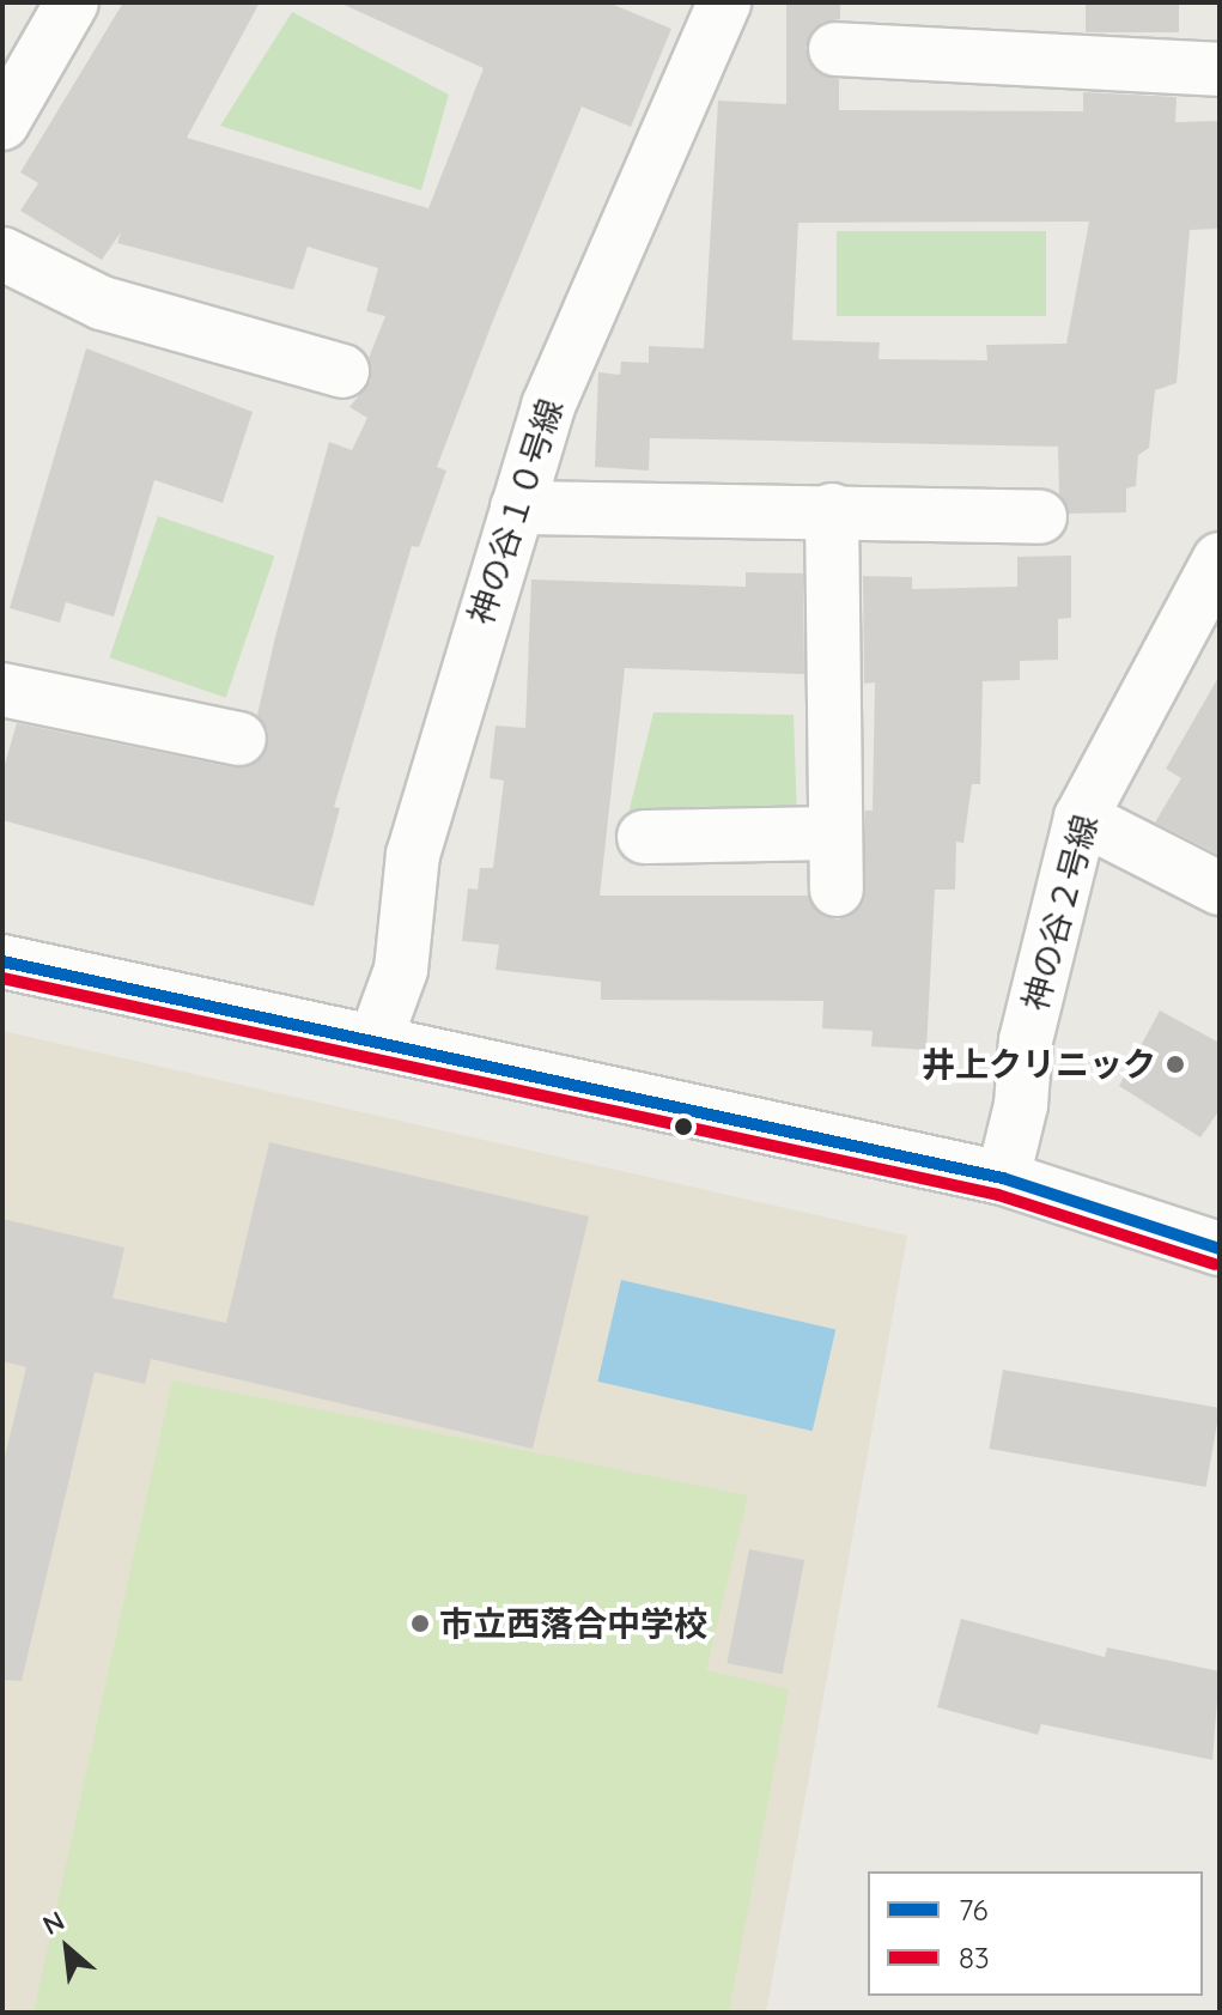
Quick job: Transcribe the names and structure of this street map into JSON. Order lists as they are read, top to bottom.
{
  "streets": {
    "street": ["神の谷１０号線", "神の谷２号線"]
  },
  "places": ["井上クリニック", "市立西落合中学校"],
  "lines": ["transit line 76", "transit line 83"],
  "legend": ["76", "83"],
  "north": "top left"
}
